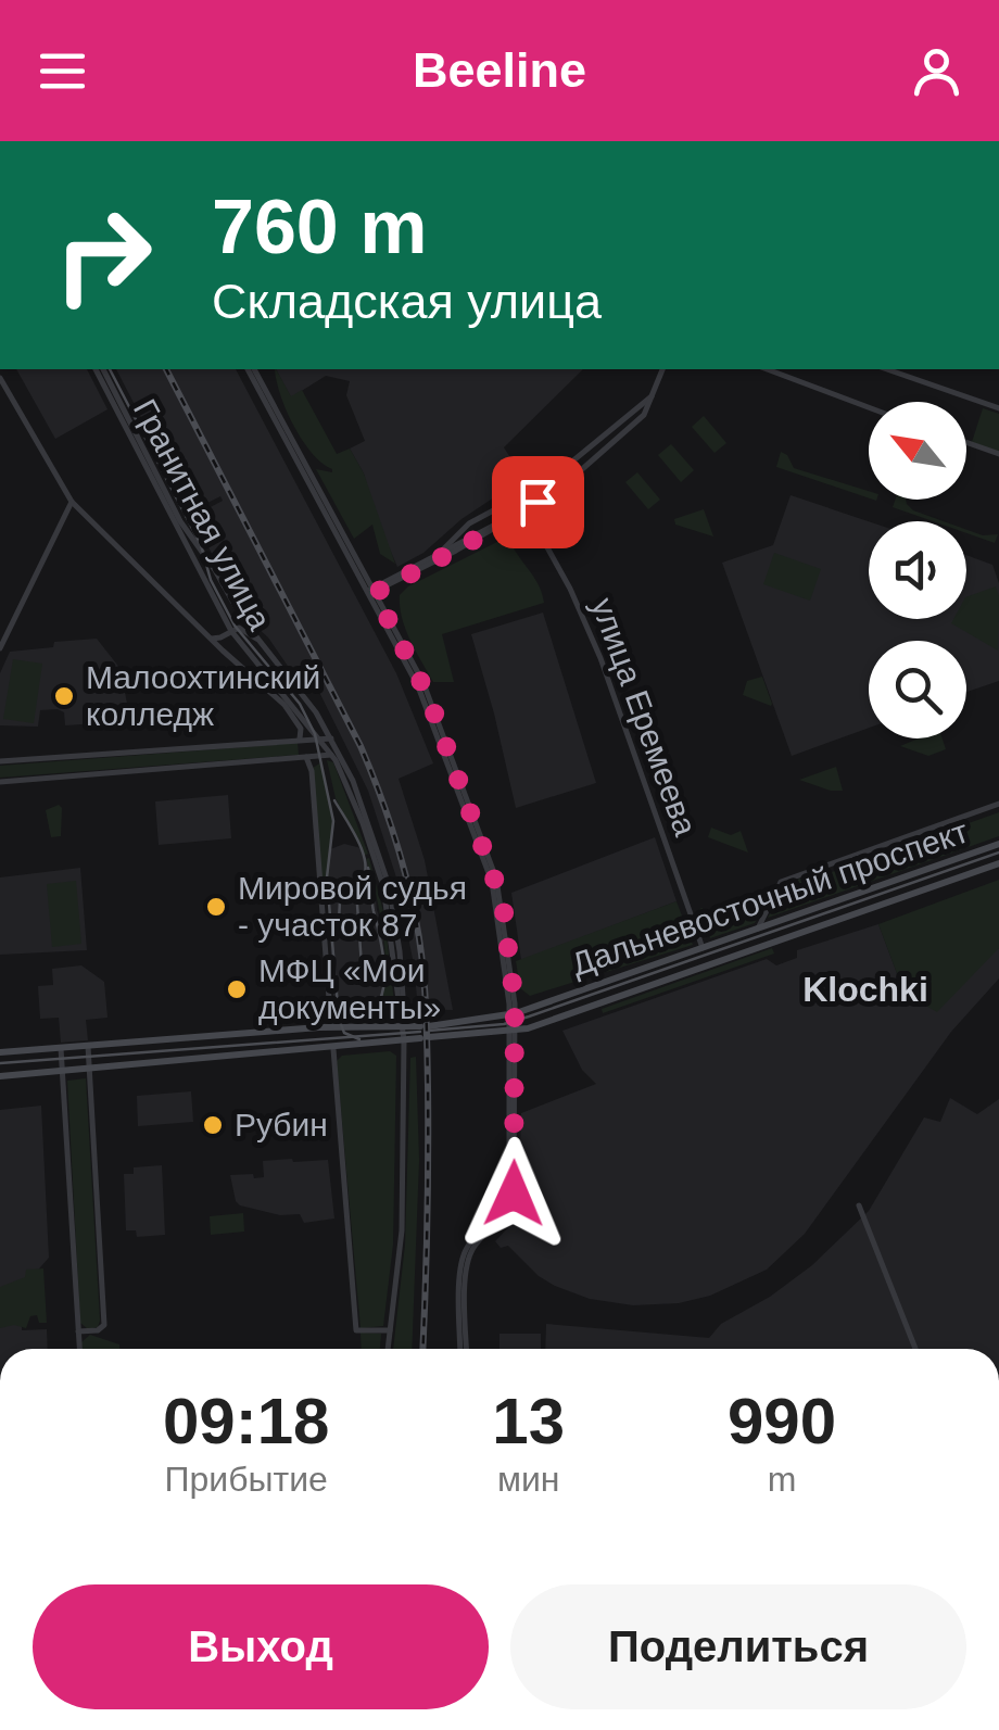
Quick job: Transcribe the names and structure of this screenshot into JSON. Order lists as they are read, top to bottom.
{
  "streets": {
    "main road": ["Дальневосточный проспект"],
    "street": ["Гранитная улица", "улица Еремеева"]
  },
  "crossings": [
    ["Гранитная улица", "Дальневосточный проспект"],
    ["улица Еремеева", "Дальневосточный проспект"]
  ],
  "districts": ["Klochki"],
  "places": [
    "Малоохтинский колледж",
    "Мировой судья - участок 87",
    "МФЦ «Мои документы»",
    "Рубин"
  ],
  "north": "top left",
  "page": {
    "header": "Beeline",
    "turn": ["760 m", "Складская улица"],
    "eta": [
      "09:18",
      "Прибытие",
      "13",
      "мин",
      "990",
      "m"
    ],
    "buttons": ["Выход", "Поделиться"]
  }
}
